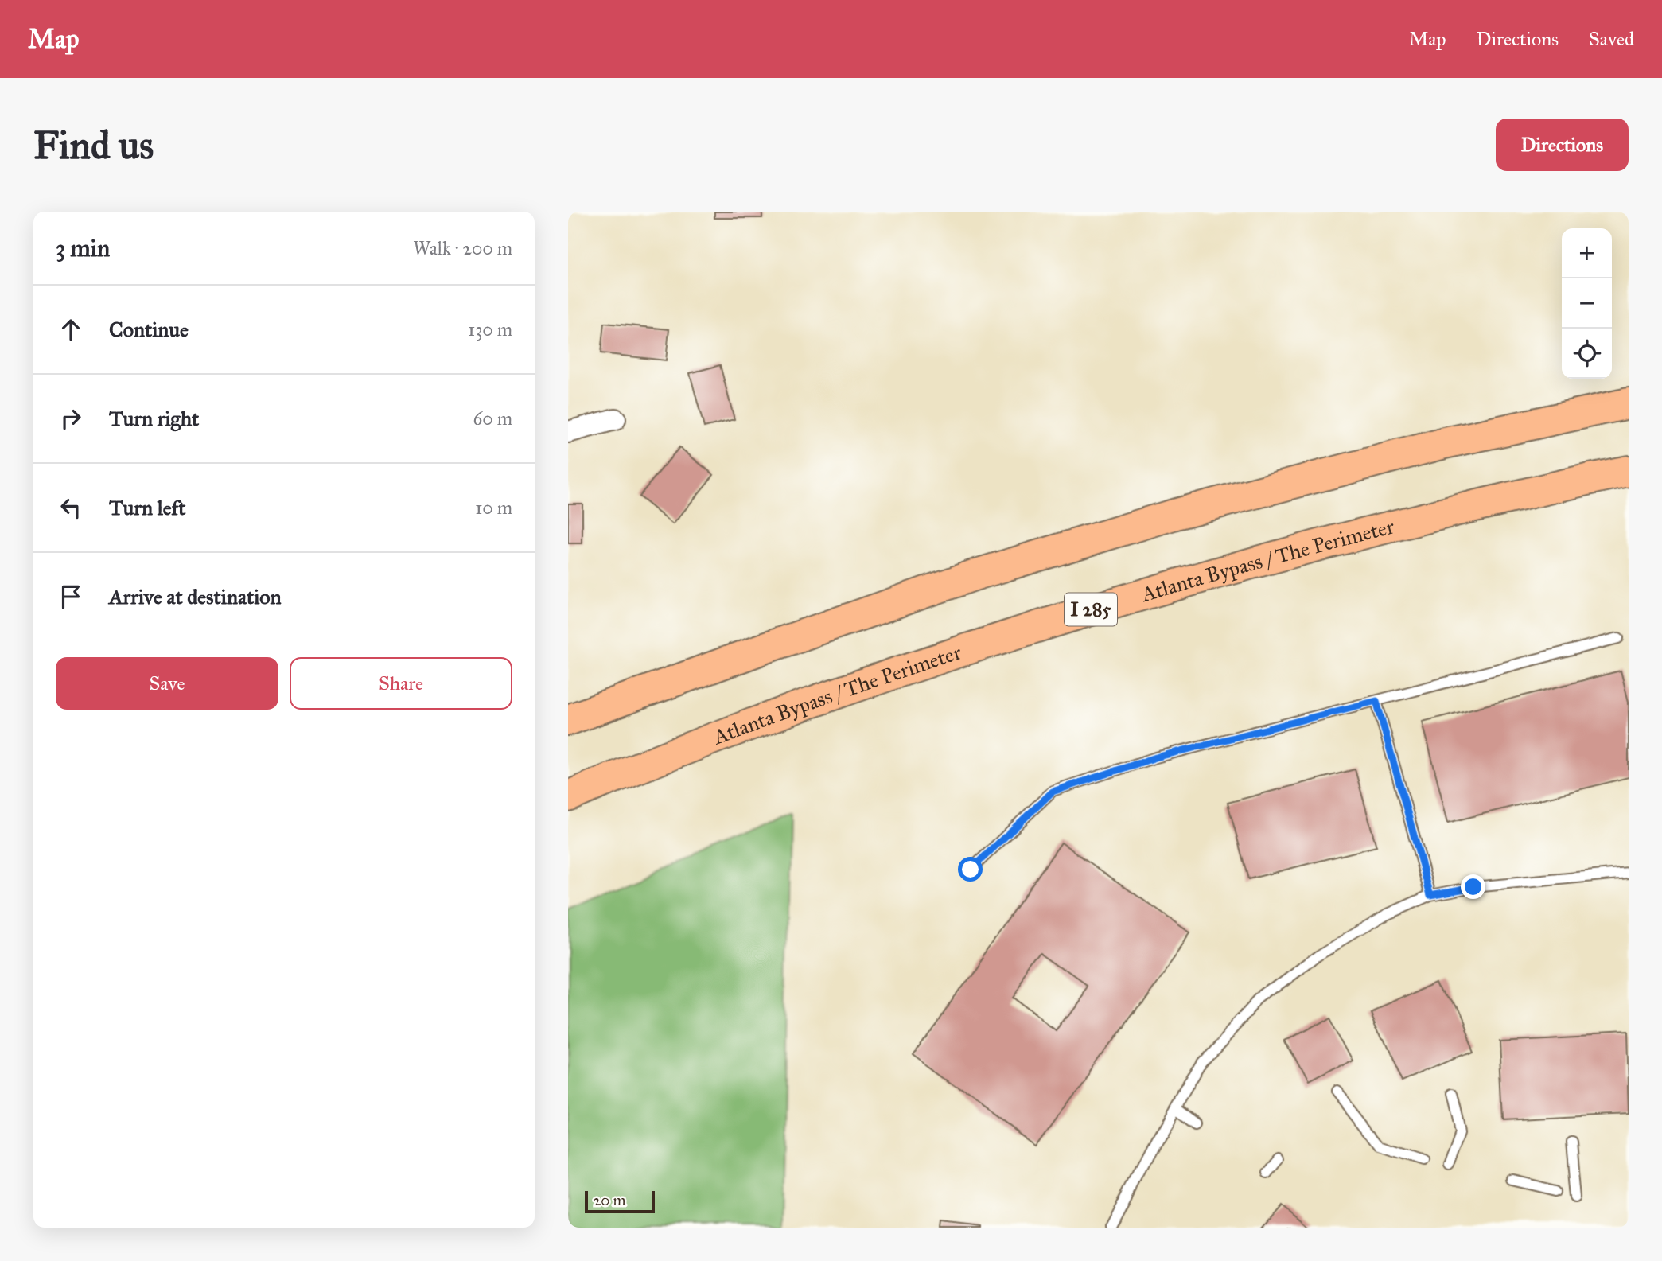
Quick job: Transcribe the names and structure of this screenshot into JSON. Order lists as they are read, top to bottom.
{
  "streets": {
    "highway": ["Atlanta Bypass / The Perimeter", "I 285"]
  },
  "scale_bar": "20 m",
  "page": {
    "header": "Map",
    "nav": ["Map", "Directions", "Saved"],
    "buttons": [
      "Directions",
      ["Save", "Share"]
    ],
    "title": "Find us",
    "heading": ["3 min", "Walk · 200 m"],
    "map_buttons": ["+", "−"],
    "list": [
      ["Continue", "130 m"],
      ["Turn right", "60 m"],
      ["Turn left", "10 m"],
      "Arrive at destination"
    ],
    "scale": "20 m"
  }
}
